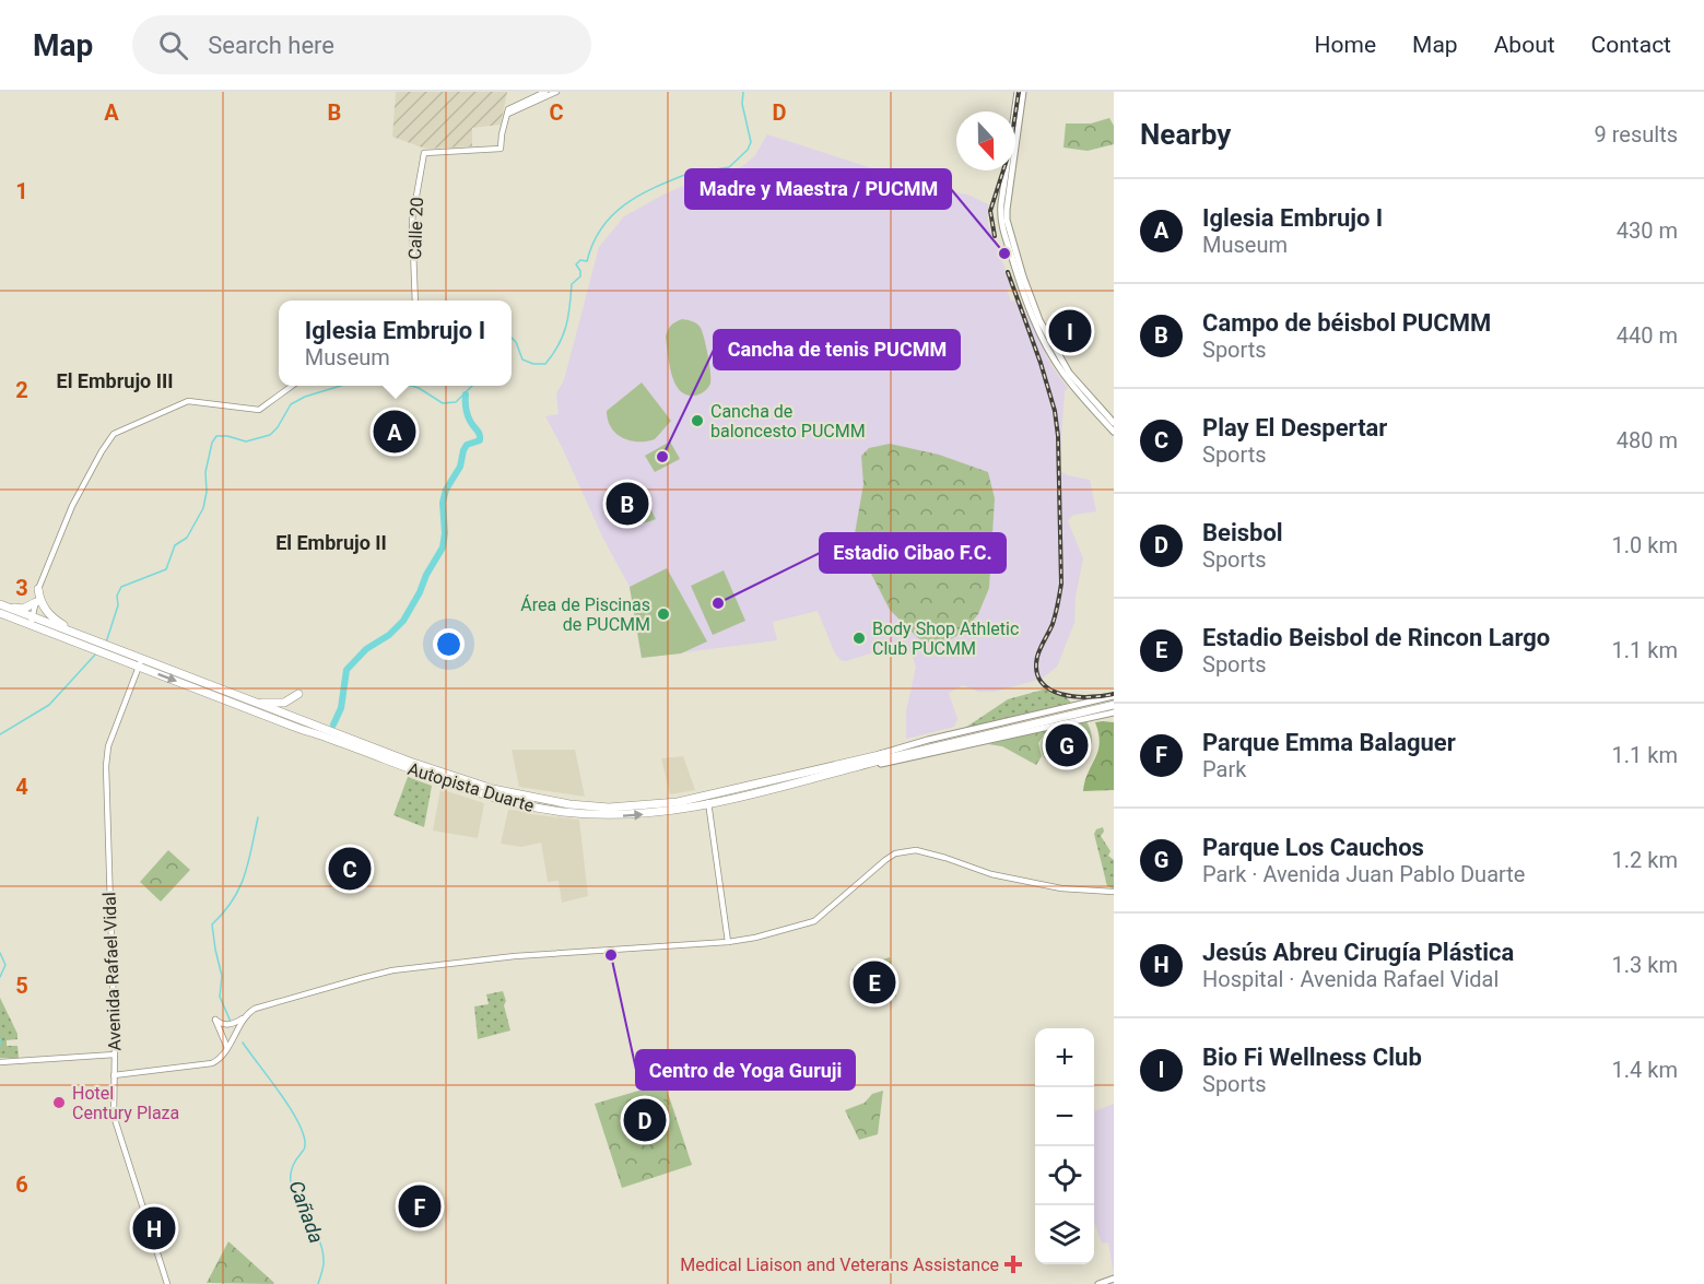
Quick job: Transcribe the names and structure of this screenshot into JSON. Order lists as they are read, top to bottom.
{
  "streets": {
    "highway": ["Autopista Duarte"],
    "main road": ["Calle 20", "Avenida Rafael Vidal"]
  },
  "crossings": [
    ["Autopista Duarte", "Avenida Rafael Vidal"]
  ],
  "districts": ["El Embrujo III", "El Embrujo II"],
  "water": ["Cañada"],
  "places": {
    "other": [
      "Madre y Maestra / PUCMM",
      "Cancha de baloncesto PUCMM",
      "Cancha de tenis PUCMM",
      "Estadio Cibao F.C.",
      "Área de Piscinas de PUCMM",
      "Body Shop Athletic Club PUCMM",
      "Centro de Yoga Guruji",
      "Hotel Century Plaza"
    ],
    "health": ["Medical Liaison and Veterans Assistance"]
  },
  "north": "bottom",
  "page": {
    "header": "Map",
    "search": "Search here",
    "nav": [
      "Home",
      "Map",
      "About",
      "Contact"
    ],
    "heading": ["Nearby", "9 results"],
    "list": [
      {
        "mark": "A",
        "name": "Iglesia Embrujo I",
        "note": "Museum",
        "value": "430 m"
      },
      {
        "mark": "B",
        "name": "Campo de béisbol PUCMM",
        "note": "Sports",
        "value": "440 m"
      },
      {
        "mark": "C",
        "name": "Play El Despertar",
        "note": "Sports",
        "value": "480 m"
      },
      {
        "mark": "D",
        "name": "Beisbol",
        "note": "Sports",
        "value": "1.0 km"
      },
      {
        "mark": "E",
        "name": "Estadio Beisbol de Rincon Largo",
        "note": "Sports",
        "value": "1.1 km"
      },
      {
        "mark": "F",
        "name": "Parque Emma Balaguer",
        "note": "Park",
        "value": "1.1 km"
      },
      {
        "mark": "G",
        "name": "Parque Los Cauchos",
        "note": "Park · Avenida Juan Pablo Duarte",
        "value": "1.2 km"
      },
      {
        "mark": "H",
        "name": "Jesús Abreu Cirugía Plástica",
        "note": "Hospital · Avenida Rafael Vidal",
        "value": "1.3 km"
      },
      {
        "mark": "I",
        "name": "Bio Fi Wellness Club",
        "note": "Sports",
        "value": "1.4 km"
      }
    ],
    "popup": ["Iglesia Embrujo I", "Museum"],
    "pins": [
      "I",
      "A",
      "B",
      "G",
      "C",
      "E",
      "D",
      "F",
      "H"
    ],
    "map_buttons": ["+", "−"]
  },
  "grid": {
    "columns": [
      "A",
      "B",
      "C",
      "D"
    ],
    "rows": [
      "1",
      "2",
      "3",
      "4",
      "5",
      "6"
    ]
  }
}
